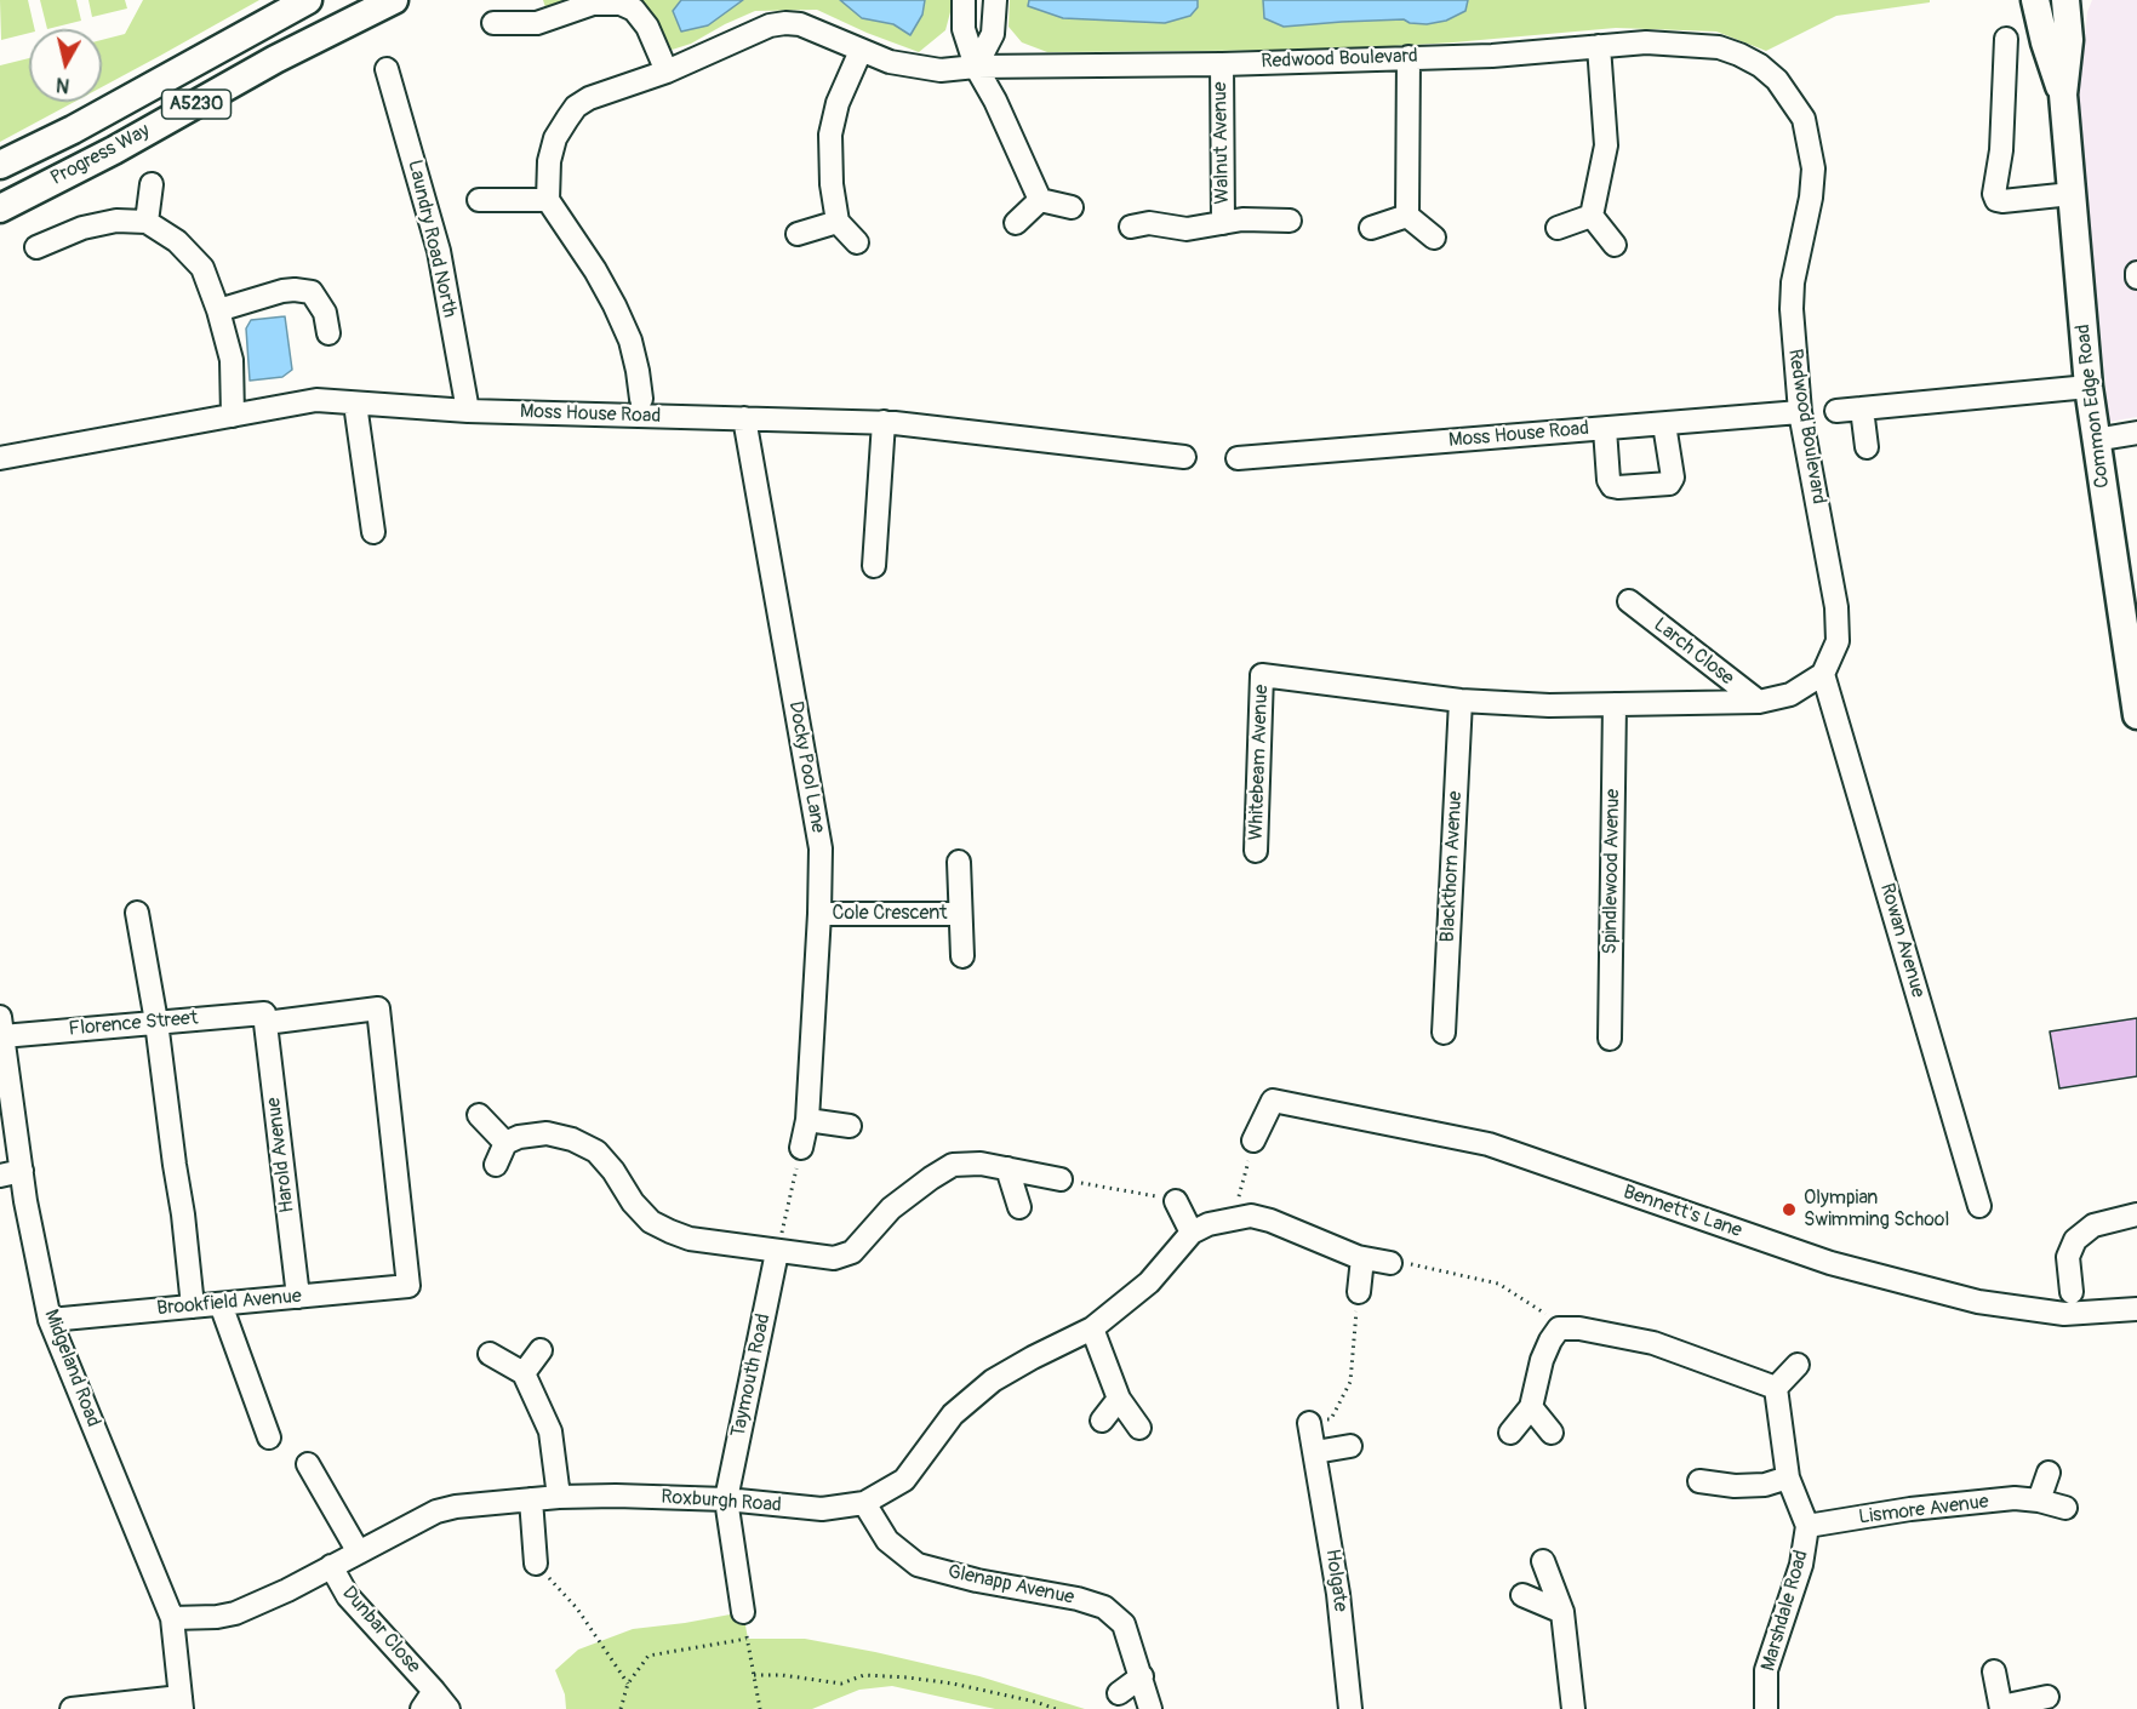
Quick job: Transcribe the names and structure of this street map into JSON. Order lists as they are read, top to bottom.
{
  "streets": {
    "main road": ["A5230", "Progress Way", "Common Edge Road"],
    "street": [
      "Redwood Boulevard",
      "Walnut Avenue",
      "Laundry Road North",
      "Moss House Road",
      "Larch Close",
      "Whitebeam Avenue",
      "Docky Pool Lane",
      "Blackthorn Avenue",
      "Spindlewood Avenue",
      "Cole Crescent",
      "Rowan Avenue",
      "Florence Street",
      "Harold Avenue",
      "Bennett's Lane",
      "Brookfield Avenue",
      "Midgeland Road",
      "Taymouth Road",
      "Roxburgh Road",
      "Lismore Avenue",
      "Holgate",
      "Glenapp Avenue",
      "Marshdale Road",
      "Dunbar Close"
    ]
  },
  "crossings": [
    ["Redwood Boulevard", "Walnut Avenue"],
    ["Redwood Boulevard", "Moss House Road"],
    ["Redwood Boulevard", "Rowan Avenue"],
    ["Laundry Road North", "Moss House Road"],
    ["Moss House Road", "Docky Pool Lane"],
    ["Whitebeam Avenue", "Blackthorn Avenue"],
    ["Docky Pool Lane", "Cole Crescent"],
    ["Florence Street", "Harold Avenue"],
    ["Florence Street", "Brookfield Avenue"],
    ["Florence Street", "Midgeland Road"],
    ["Harold Avenue", "Brookfield Avenue"],
    ["Brookfield Avenue", "Midgeland Road"],
    ["Midgeland Road", "Roxburgh Road"],
    ["Taymouth Road", "Roxburgh Road"],
    ["Roxburgh Road", "Glenapp Avenue"],
    ["Roxburgh Road", "Dunbar Close"],
    ["Lismore Avenue", "Marshdale Road"]
  ],
  "places": ["Olympian Swimming School"],
  "north": "bottom"
}
